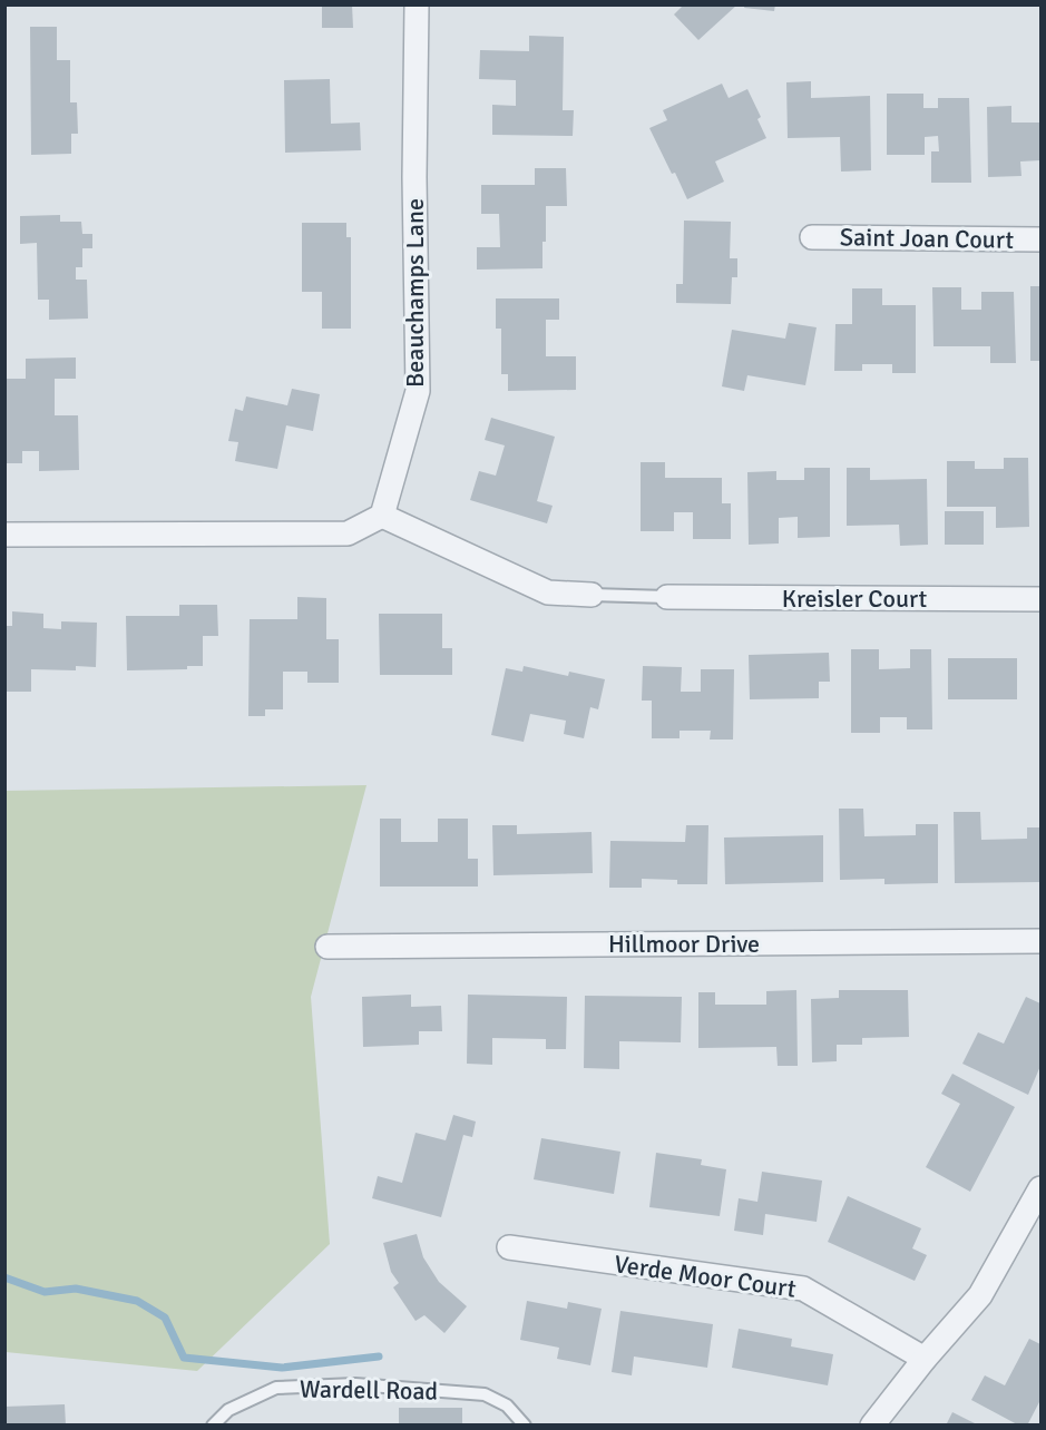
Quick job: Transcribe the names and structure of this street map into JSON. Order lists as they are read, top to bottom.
{
  "streets": {
    "street": [
      "Saint Joan Court",
      "Beauchamps Lane",
      "Kreisler Court",
      "Hillmoor Drive",
      "Verde Moor Court"
    ],
    "lane": ["Wardell Road"]
  }
}
